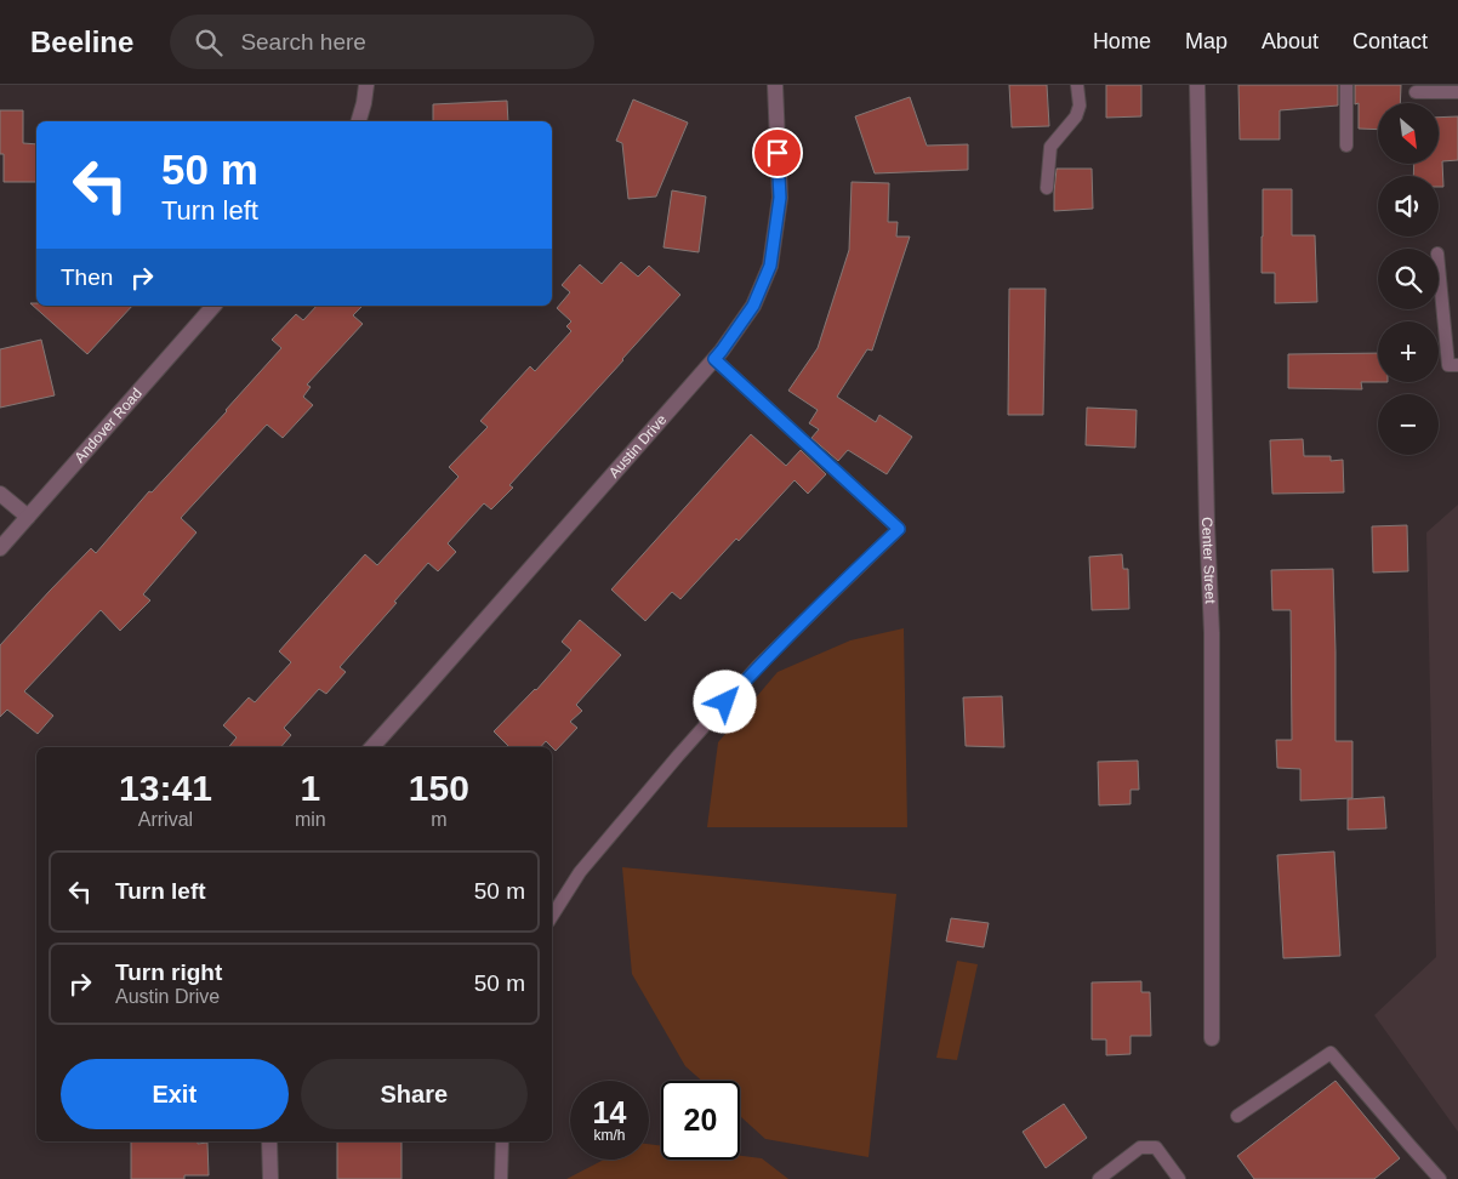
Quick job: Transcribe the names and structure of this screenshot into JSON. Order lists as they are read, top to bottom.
{
  "streets": {
    "street": ["Andover Road", "Austin Drive", "Center Street"]
  },
  "north": "bottom right",
  "page": {
    "header": "Beeline",
    "search": "Search here",
    "nav": [
      "Home",
      "Map",
      "About",
      "Contact"
    ],
    "map_buttons": ["+", "−"],
    "turn": ["50 m", "Turn left"],
    "then": "Then",
    "eta": [
      "13:41",
      "Arrival",
      "1",
      "min",
      "150",
      "m"
    ],
    "list": [
      {
        "name": "Turn left",
        "value": "50 m"
      },
      {
        "name": "Turn right",
        "note": "Austin Drive",
        "value": "50 m"
      }
    ],
    "buttons": ["Exit", "Share"],
    "speed": "14 km/h",
    "limit": "20"
  }
}
